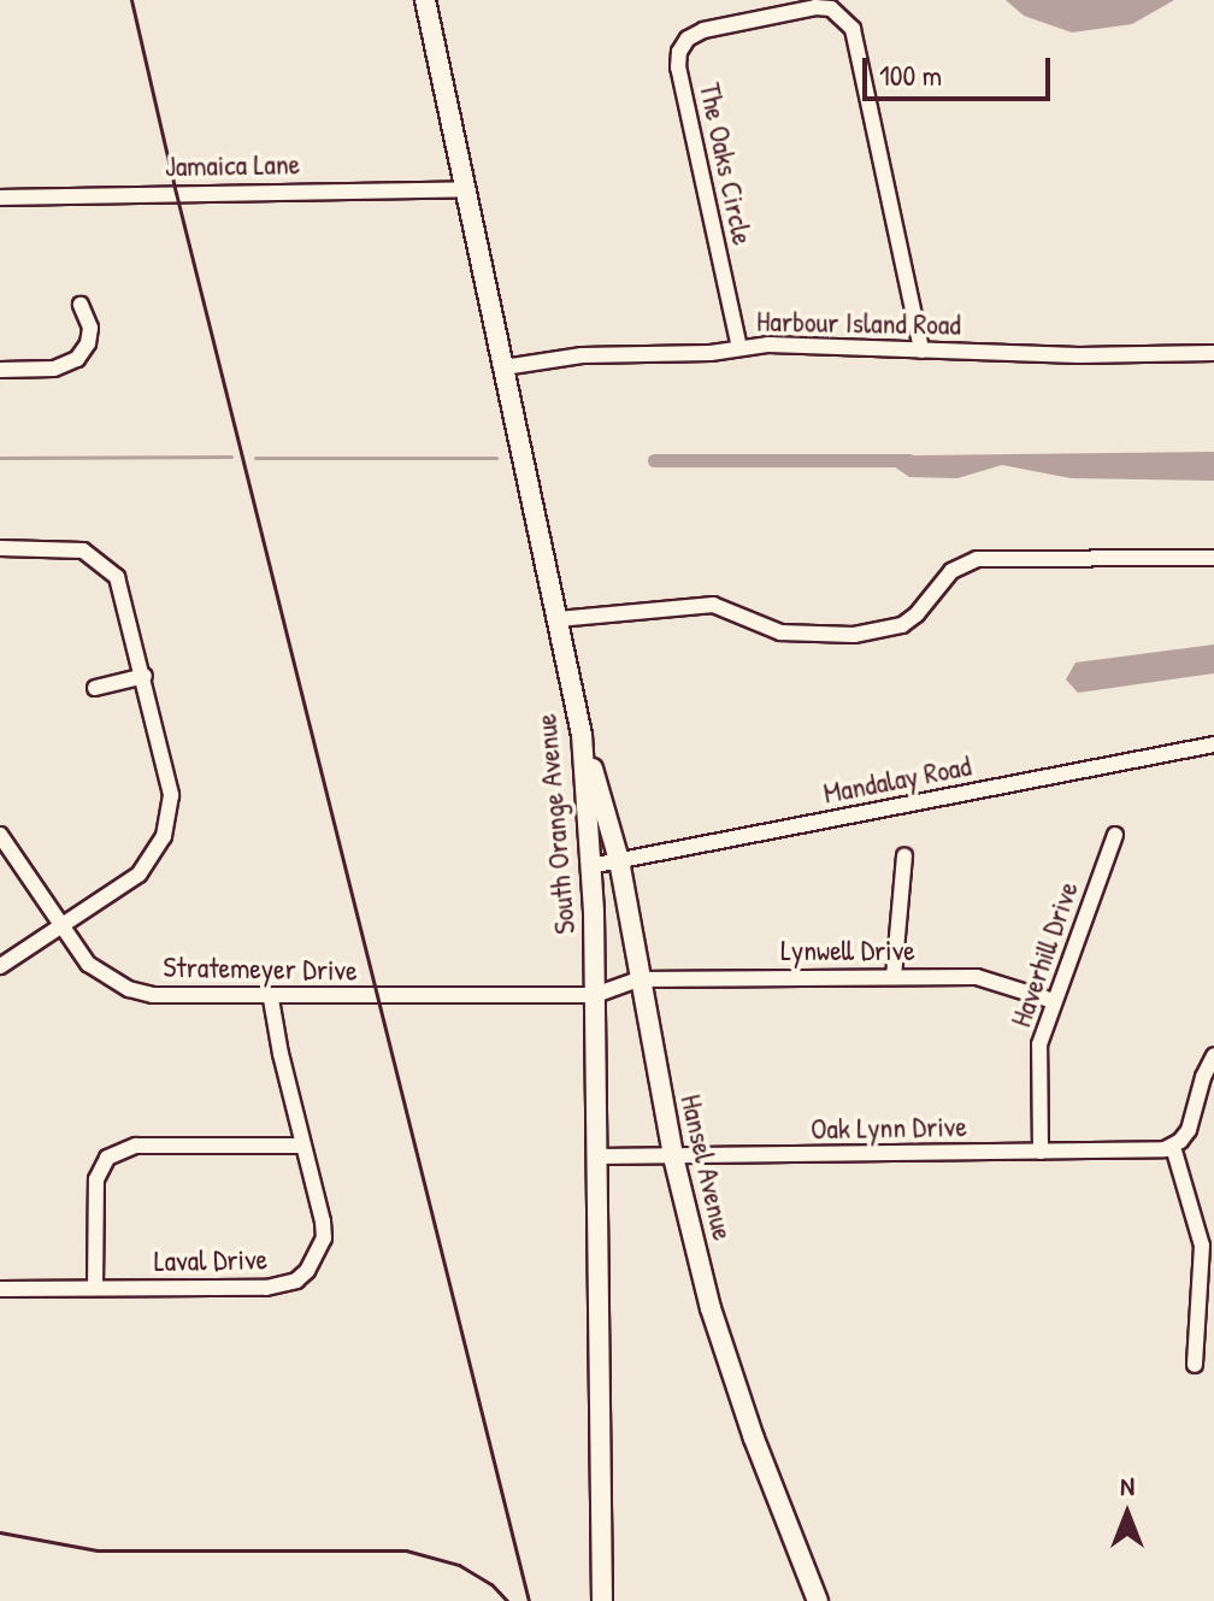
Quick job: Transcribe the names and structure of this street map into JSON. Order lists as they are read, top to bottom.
{
  "streets": {
    "main road": ["South Orange Avenue", "Hansel Avenue"],
    "street": [
      "The Oaks Circle",
      "Jamaica Lane",
      "Harbour Island Road",
      "Mandalay Road",
      "Lynwell Drive",
      "Haverhill Drive",
      "Stratemeyer Drive",
      "Oak Lynn Drive",
      "Laval Drive"
    ]
  },
  "crossings": [
    ["The Oaks Circle", "Harbour Island Road"],
    ["Jamaica Lane", "South Orange Avenue"],
    ["Harbour Island Road", "South Orange Avenue"],
    ["Mandalay Road", "South Orange Avenue"],
    ["Mandalay Road", "Hansel Avenue"],
    ["South Orange Avenue", "Lynwell Drive"],
    ["South Orange Avenue", "Stratemeyer Drive"],
    ["South Orange Avenue", "Oak Lynn Drive"],
    ["South Orange Avenue", "Hansel Avenue"],
    ["Lynwell Drive", "Haverhill Drive"],
    ["Lynwell Drive", "Stratemeyer Drive"],
    ["Lynwell Drive", "Hansel Avenue"],
    ["Haverhill Drive", "Oak Lynn Drive"],
    ["Stratemeyer Drive", "Laval Drive"],
    ["Oak Lynn Drive", "Hansel Avenue"]
  ],
  "scale_bar": "100 m",
  "north": "top"
}
